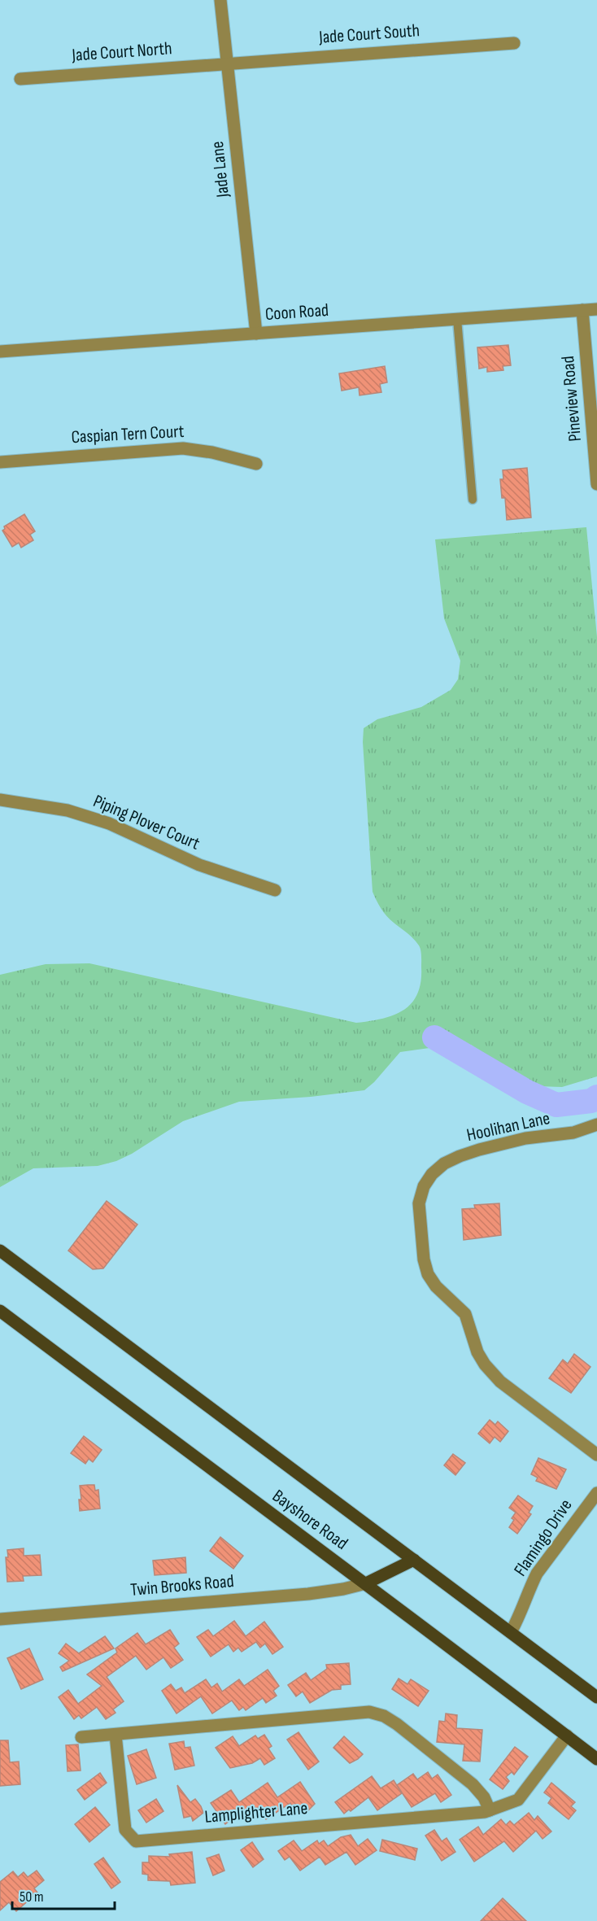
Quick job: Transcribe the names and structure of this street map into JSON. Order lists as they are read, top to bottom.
{
  "streets": {
    "main road": ["Bayshore Road"],
    "street": [
      "Jade Court South",
      "Jade Court North",
      "Jade Lane",
      "Coon Road",
      "Pineview Road",
      "Caspian Tern Court",
      "Piping Plover Court",
      "Hoolihan Lane",
      "Flamingo Drive",
      "Twin Brooks Road",
      "Lamplighter Lane"
    ]
  },
  "crossings": [
    ["Jade Court South", "Jade Court North"],
    ["Jade Court South", "Jade Lane"],
    ["Jade Court North", "Jade Lane"],
    ["Jade Lane", "Coon Road"],
    ["Coon Road", "Pineview Road"],
    ["Bayshore Road", "Flamingo Drive"],
    ["Bayshore Road", "Twin Brooks Road"],
    ["Bayshore Road", "Lamplighter Lane"]
  ],
  "scale_bar": "50 m"
}
